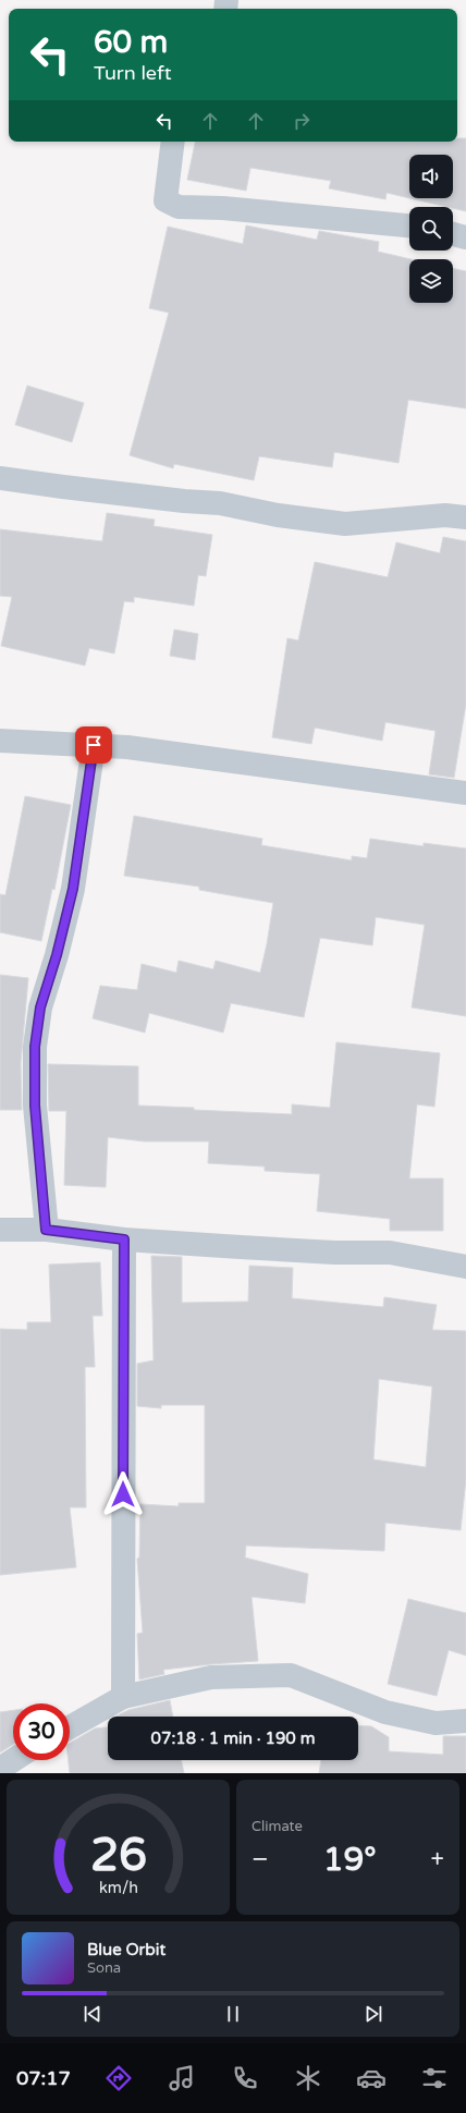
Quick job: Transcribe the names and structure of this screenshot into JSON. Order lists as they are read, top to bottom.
{
  "page": {
    "turn": ["60 m", "Turn left"],
    "limit": "30",
    "trip": "07:18 · 1 min · 190 m",
    "tile": "Climate",
    "heat": ["−", "19°", "+"],
    "song": ["Blue Orbit", "Sona"],
    "tabs": "07:17",
    "gauge": ["26", "km/h"]
  }
}
